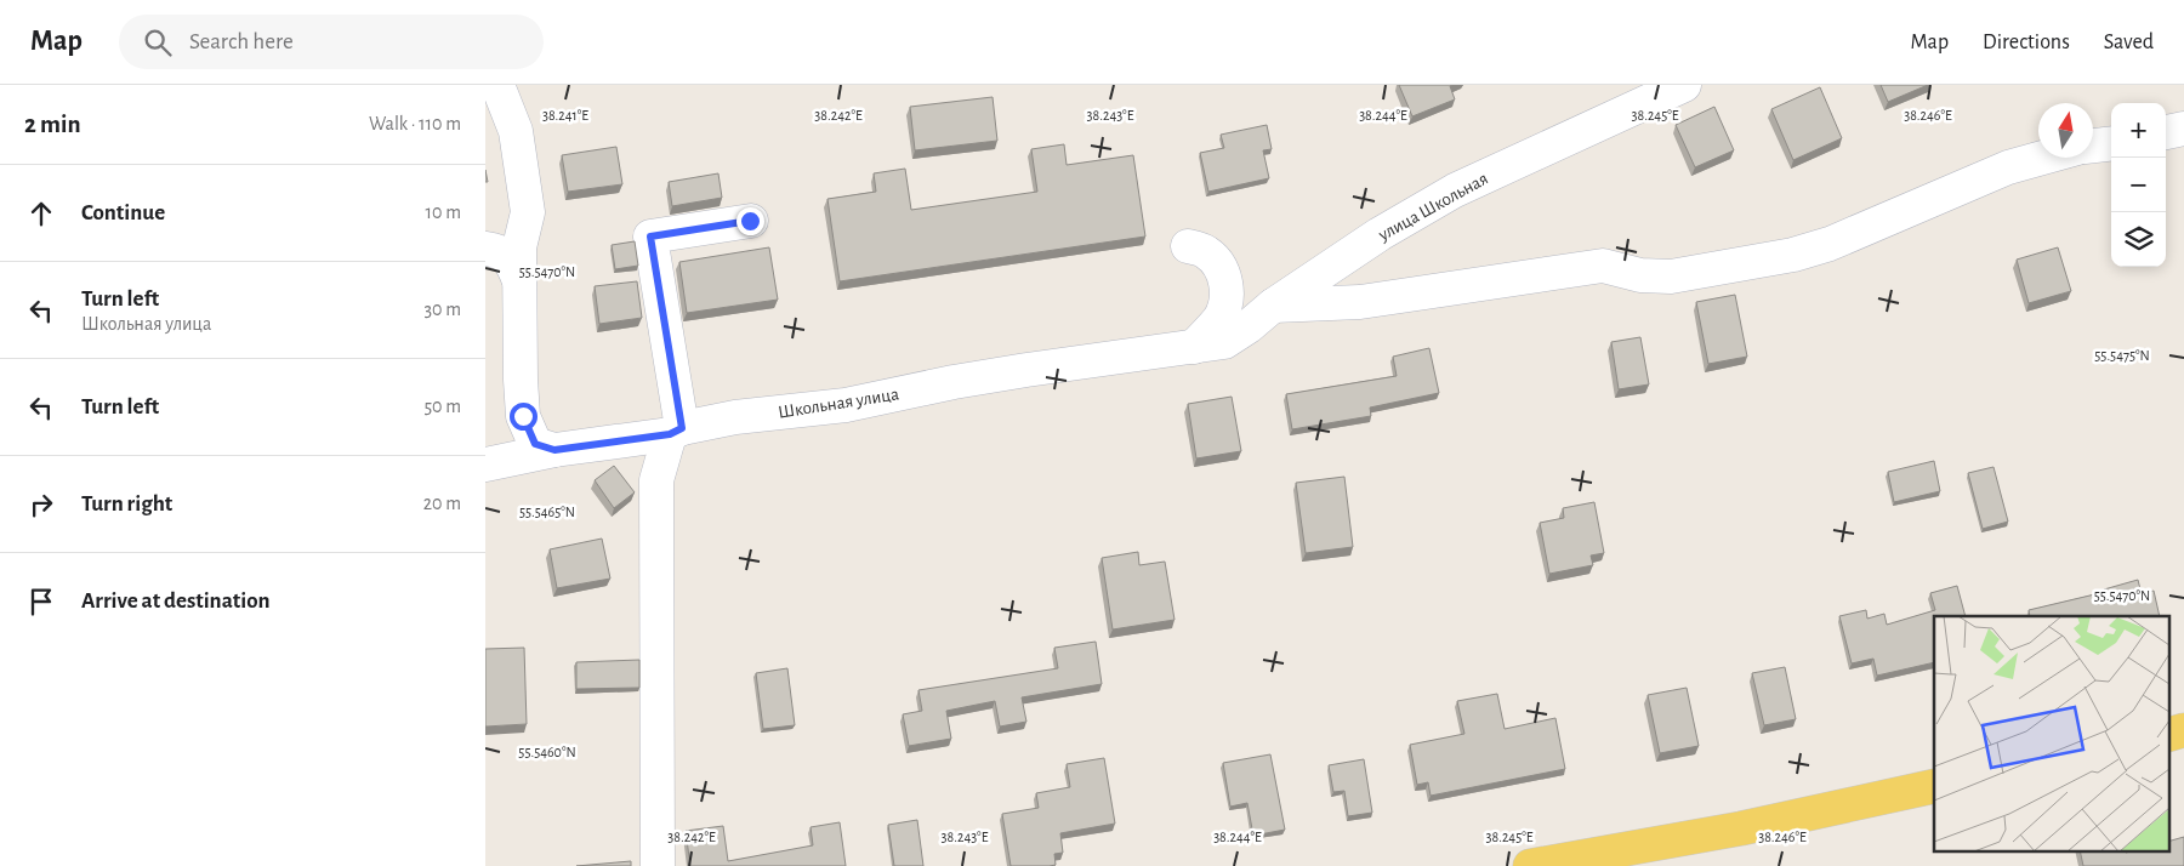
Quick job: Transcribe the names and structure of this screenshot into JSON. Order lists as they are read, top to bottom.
{
  "streets": {
    "street": ["улица Школьная", "Школьная улица"]
  },
  "crossings": [
    ["улица Школьная", "Школьная улица"]
  ],
  "north": "top",
  "page": {
    "header": "Map",
    "search": "Search here",
    "nav": ["Map", "Directions", "Saved"],
    "heading": ["2 min", "Walk · 110 m"],
    "map_buttons": ["+", "−"],
    "list": [
      ["Continue", "10 m"],
      ["Turn left", "Школьная улица", "30 m"],
      ["Turn left", "50 m"],
      ["Turn right", "20 m"],
      "Arrive at destination"
    ]
  },
  "coordinates": [
    "38.242°E",
    "38.243°E",
    "38.244°E",
    "38.245°E",
    "38.246°E",
    "38.241°E",
    "55.5470°N",
    "55.5475°N",
    "55.5465°N",
    "55.5460°N"
  ]
}
